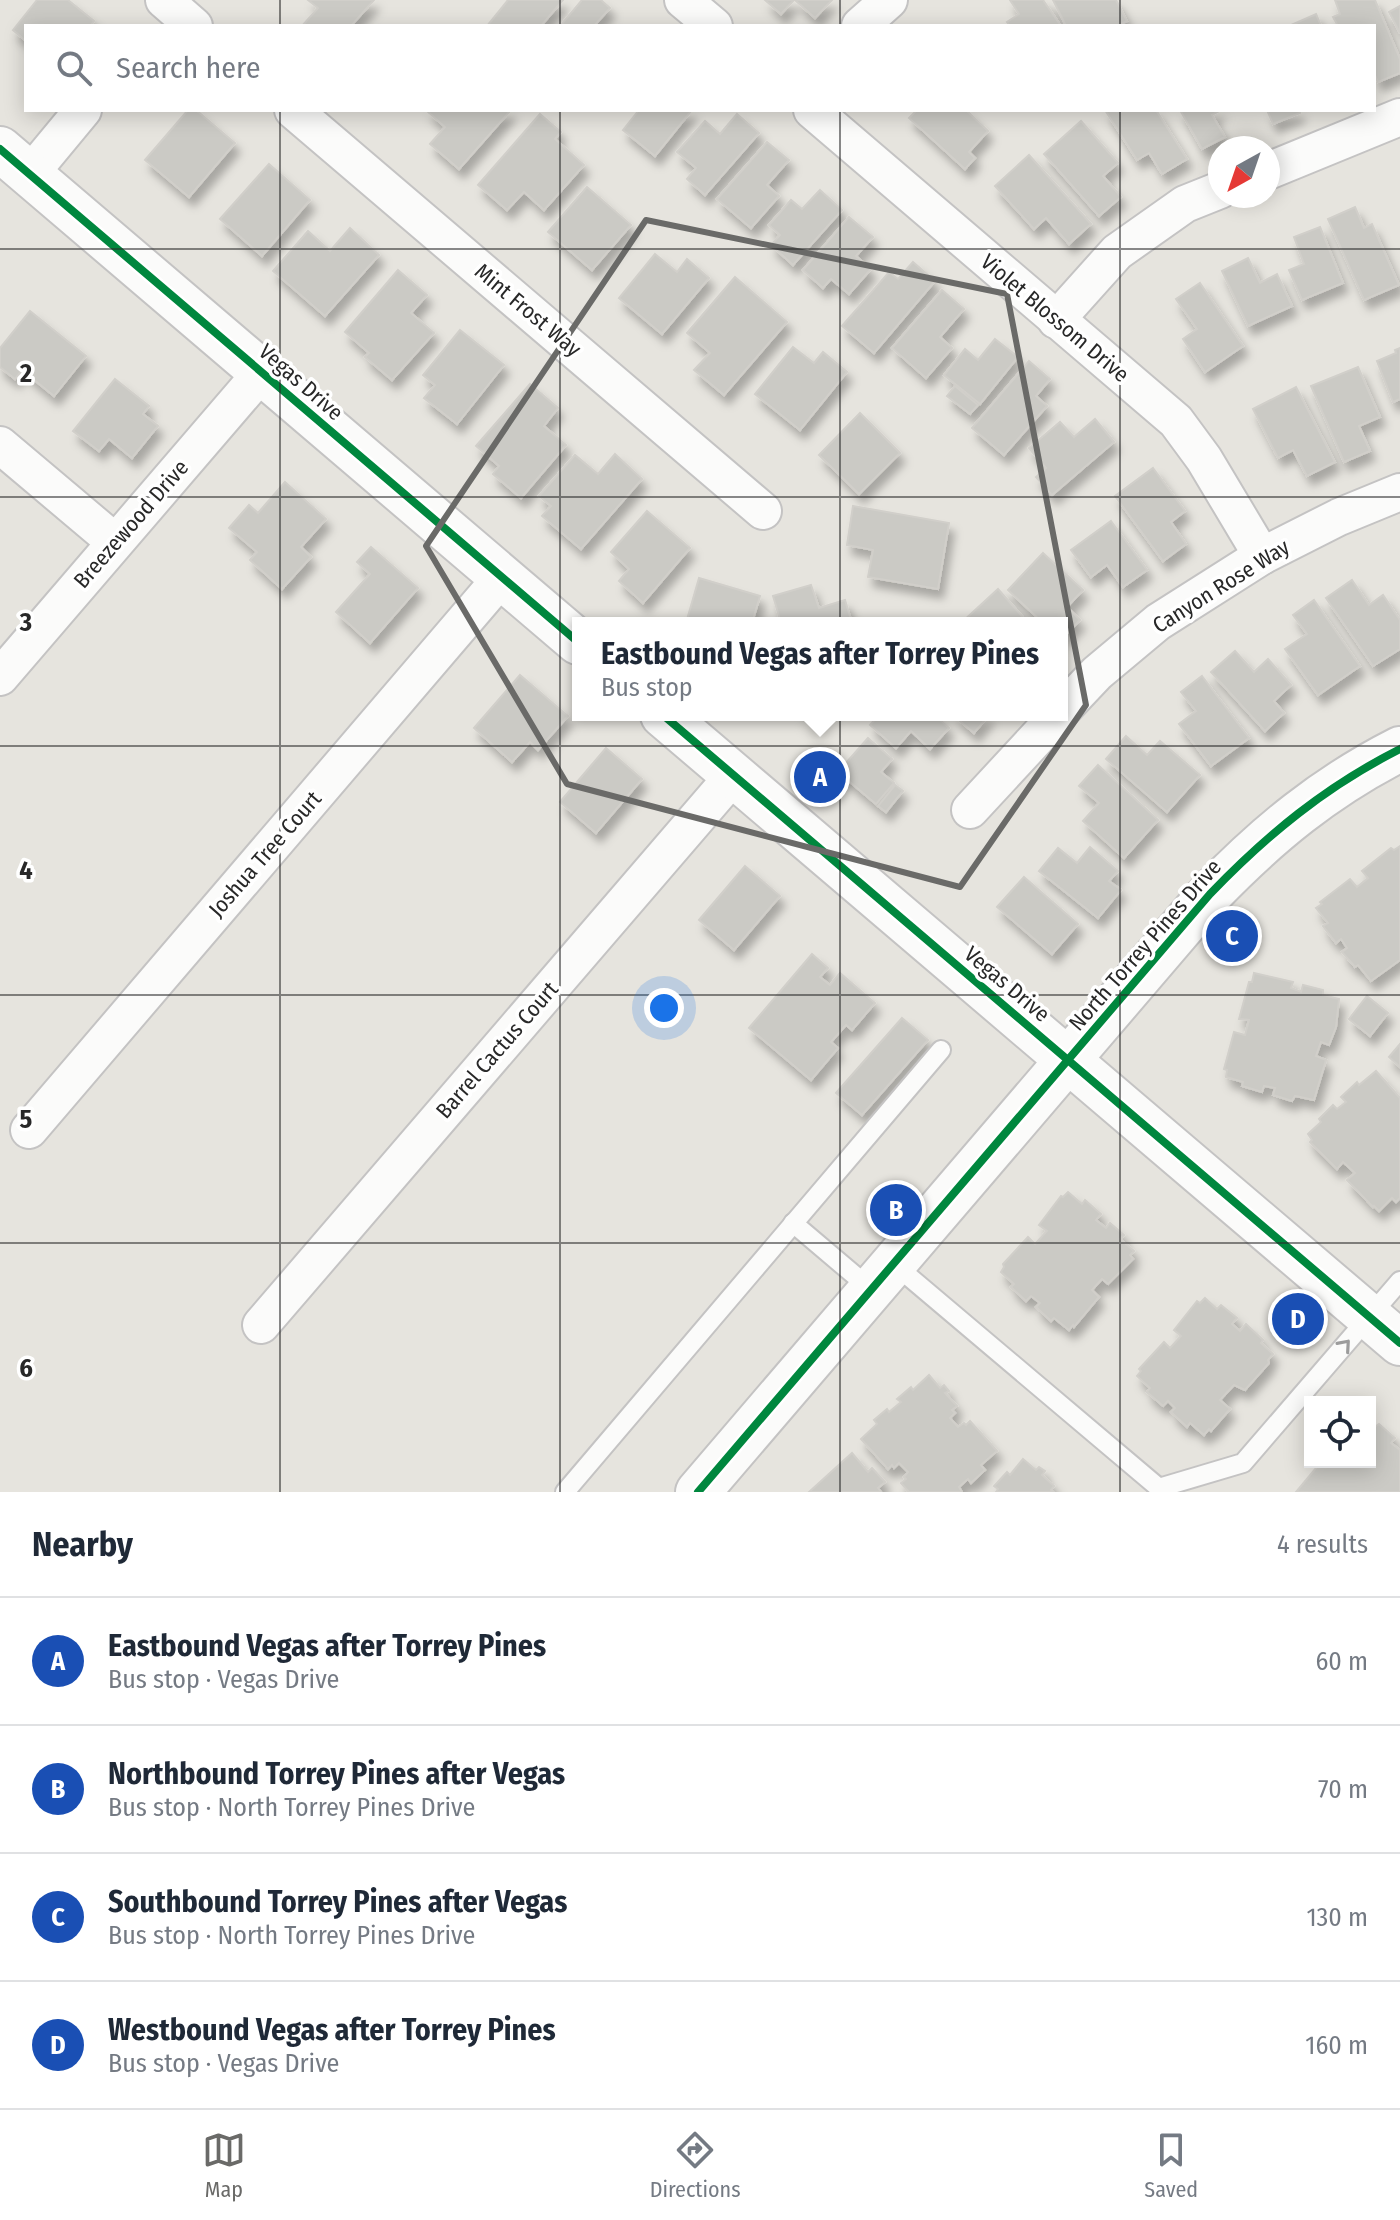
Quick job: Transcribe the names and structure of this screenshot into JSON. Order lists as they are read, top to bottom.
{
  "streets": {
    "main road": ["Vegas Drive", "North Torrey Pines Drive"],
    "street": [
      "Mint Frost Way",
      "Violet Blossom Drive",
      "Breezewood Drive",
      "Canyon Rose Way",
      "Joshua Tree Court",
      "Barrel Cactus Court"
    ]
  },
  "crossings": [
    ["Violet Blossom Drive", "Canyon Rose Way"],
    ["Vegas Drive", "Breezewood Drive"],
    ["Vegas Drive", "Joshua Tree Court"],
    ["Vegas Drive", "North Torrey Pines Drive"],
    ["Vegas Drive", "Barrel Cactus Court"]
  ],
  "north": "bottom left",
  "page": {
    "search": "Search here",
    "popup": ["Eastbound Vegas after Torrey Pines", "Bus stop"],
    "pins": [
      "A",
      "C",
      "B",
      "D"
    ],
    "heading": ["Nearby", "4 results"],
    "list": [
      {
        "mark": "A",
        "name": "Eastbound Vegas after Torrey Pines",
        "note": "Bus stop · Vegas Drive",
        "value": "60 m"
      },
      {
        "mark": "B",
        "name": "Northbound Torrey Pines after Vegas",
        "note": "Bus stop · North Torrey Pines Drive",
        "value": "70 m"
      },
      {
        "mark": "C",
        "name": "Southbound Torrey Pines after Vegas",
        "note": "Bus stop · North Torrey Pines Drive",
        "value": "130 m"
      },
      {
        "mark": "D",
        "name": "Westbound Vegas after Torrey Pines",
        "note": "Bus stop · Vegas Drive",
        "value": "160 m"
      }
    ],
    "nav": ["Map", "Directions", "Saved"]
  },
  "grid": {
    "rows": [
      "2",
      "3",
      "4",
      "5",
      "6"
    ]
  }
}
